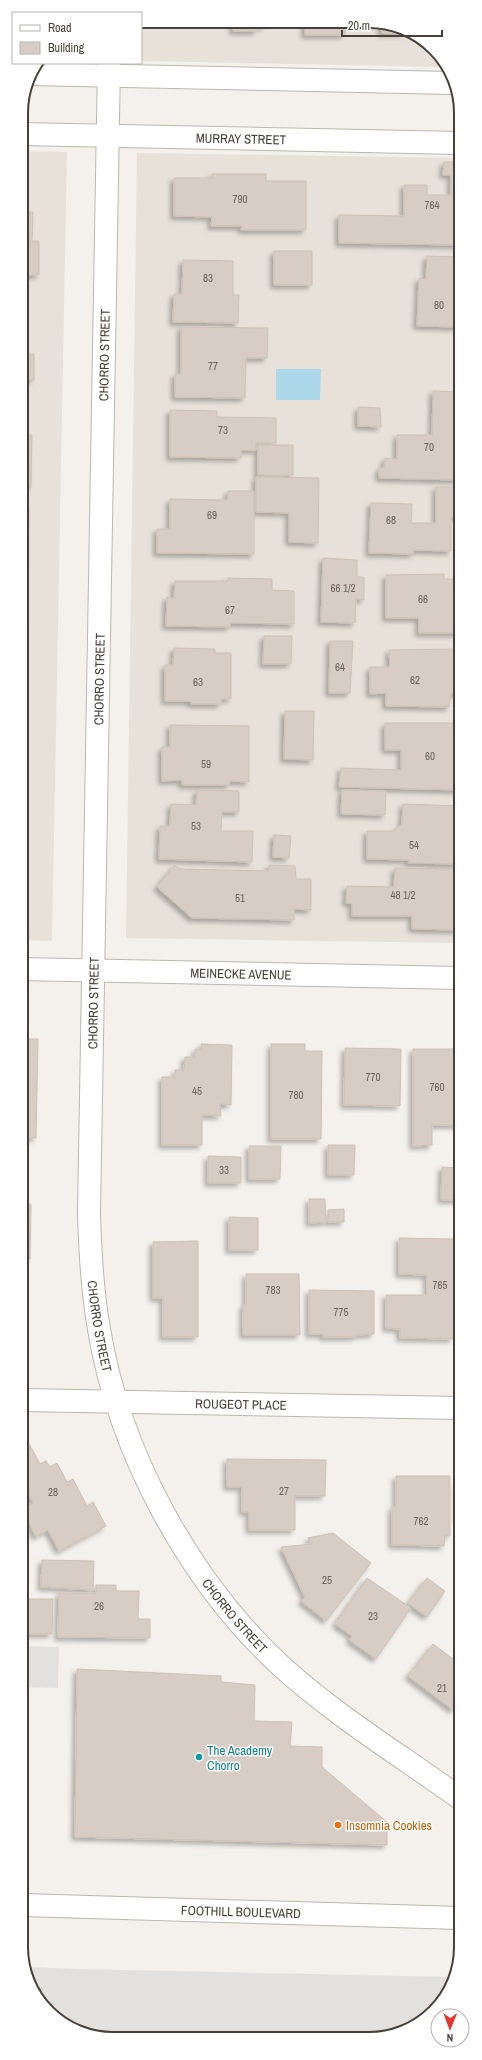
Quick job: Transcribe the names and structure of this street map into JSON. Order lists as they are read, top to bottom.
{
  "streets": {
    "street": [
      "MURRAY STREET",
      "CHORRO STREET",
      "MEINECKE AVENUE",
      "ROUGEOT PLACE",
      "FOOTHILL BOULEVARD"
    ]
  },
  "crossings": [
    ["MURRAY STREET", "CHORRO STREET"],
    ["CHORRO STREET", "MEINECKE AVENUE"],
    ["CHORRO STREET", "ROUGEOT PLACE"]
  ],
  "places": ["The Academy Chorro", "Insomnia Cookies"],
  "house_numbers": [
    "790",
    "764",
    "83",
    "80",
    "77",
    "73",
    "70",
    "69",
    "68",
    "66 1/2",
    "66",
    "67",
    "64",
    "62",
    "63",
    "60",
    "59",
    "53",
    "54",
    "48 1/2",
    "51",
    "770",
    "760",
    "45",
    "780",
    "33",
    "765",
    "783",
    "775",
    "27",
    "28",
    "762",
    "25",
    "26",
    "23",
    "21"
  ],
  "legend": ["Road", "Building"],
  "scale_bar": "20 m",
  "north": "bottom"
}
